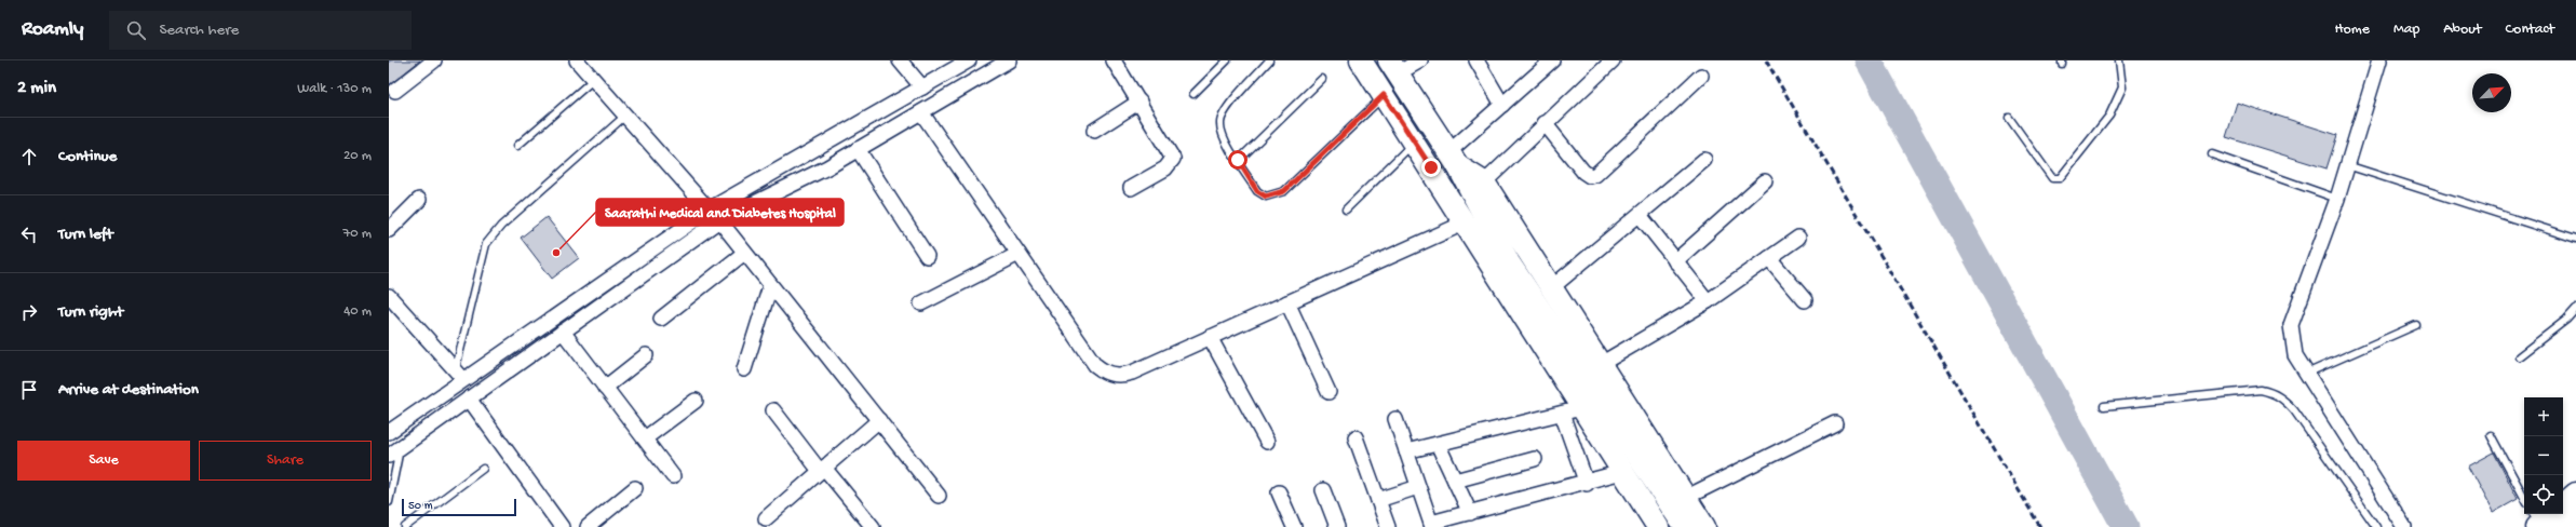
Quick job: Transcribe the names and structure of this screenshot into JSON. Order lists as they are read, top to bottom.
{
  "places": ["Saarathi Medical and Diabetes Hospital"],
  "scale_bar": "50 m",
  "north": "top right",
  "page": {
    "header": "Roamly",
    "search": "Search here",
    "nav": [
      "Home",
      "Map",
      "About",
      "Contact"
    ],
    "heading": ["2 min", "Walk · 130 m"],
    "list": [
      ["Continue", "20 m"],
      ["Turn left", "70 m"],
      ["Turn right", "40 m"],
      "Arrive at destination"
    ],
    "map_buttons": ["+", "−"],
    "buttons": ["Save", "Share"],
    "scale": "50 m"
  }
}
